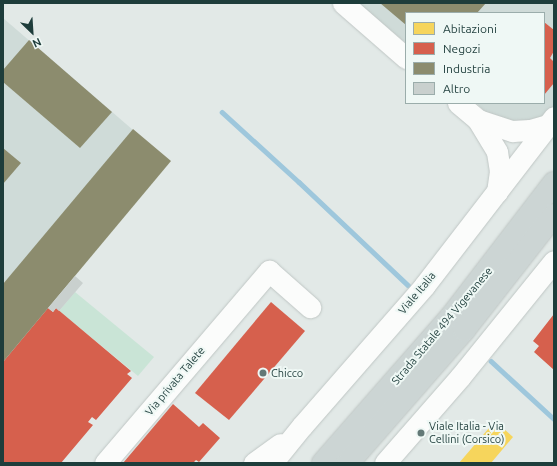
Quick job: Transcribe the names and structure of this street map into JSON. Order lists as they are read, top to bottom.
{
  "streets": {
    "main road": ["Strada Statale 494 Vigevanese"],
    "street": ["Viale Italia", "Via privata Talete"]
  },
  "places": ["Chicco", "Viale Italia - Via Cellini (Corsico)"],
  "legend": [
    "Abitazioni",
    "Negozi",
    "Industria",
    "Altro"
  ],
  "north": "bottom right"
}
